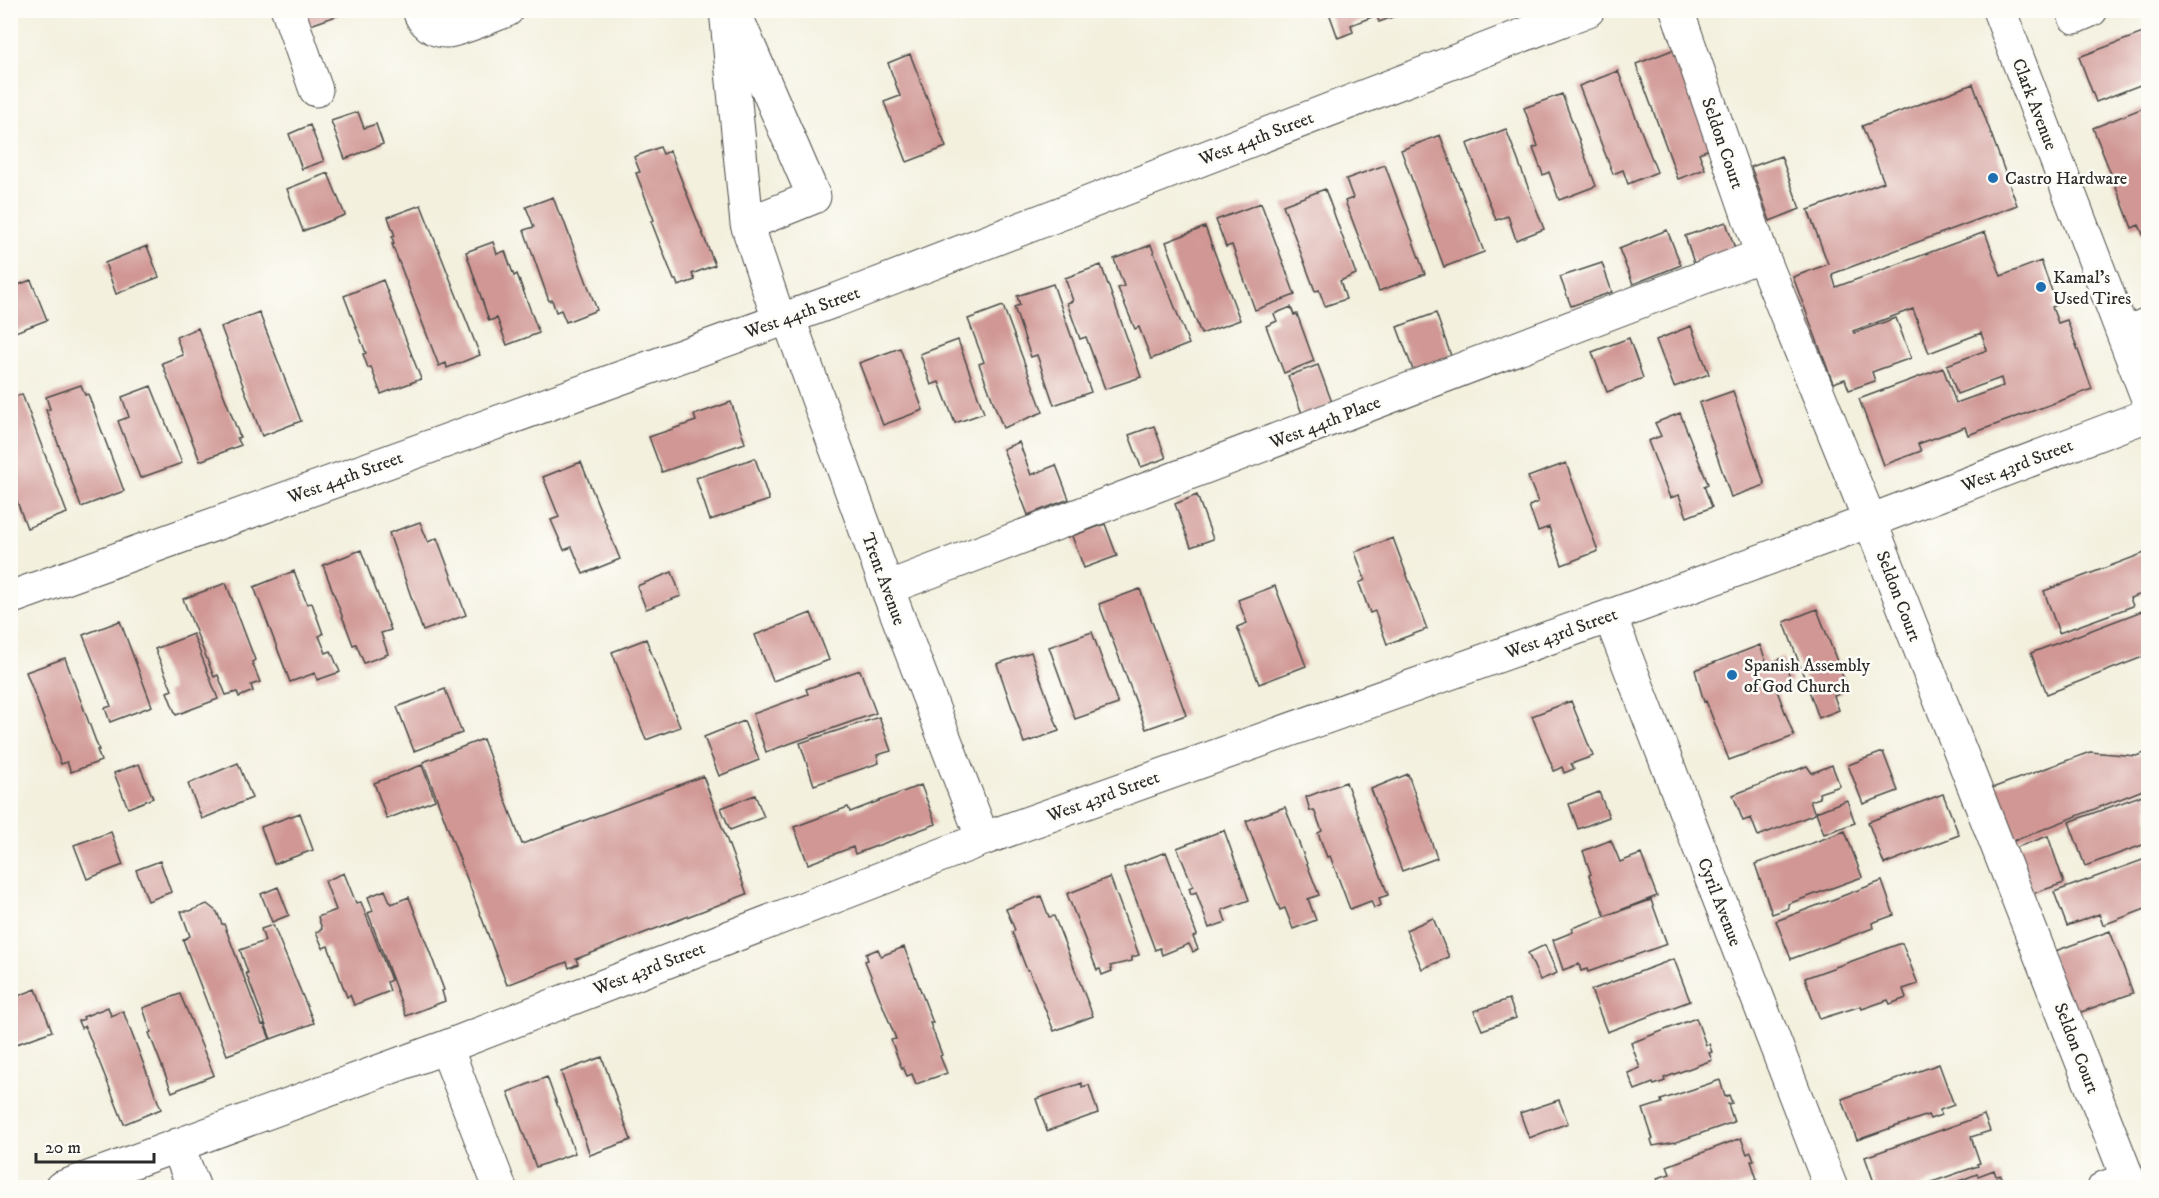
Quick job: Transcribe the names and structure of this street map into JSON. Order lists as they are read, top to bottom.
{
  "streets": {
    "street": [
      "Clark Avenue",
      "West 44th Street",
      "Seldon Court",
      "West 44th Place",
      "West 43rd Street",
      "Trent Avenue",
      "Cyril Avenue"
    ]
  },
  "crossings": [
    ["West 44th Street", "Trent Avenue"],
    ["Seldon Court", "West 44th Place"],
    ["Seldon Court", "West 43rd Street"],
    ["West 44th Place", "Trent Avenue"],
    ["West 43rd Street", "Trent Avenue"],
    ["West 43rd Street", "Cyril Avenue"]
  ],
  "places": ["Castro Hardware", "Kamal's Used Tires", "Spanish Assembly of God Church"],
  "scale_bar": "20 m"
}
